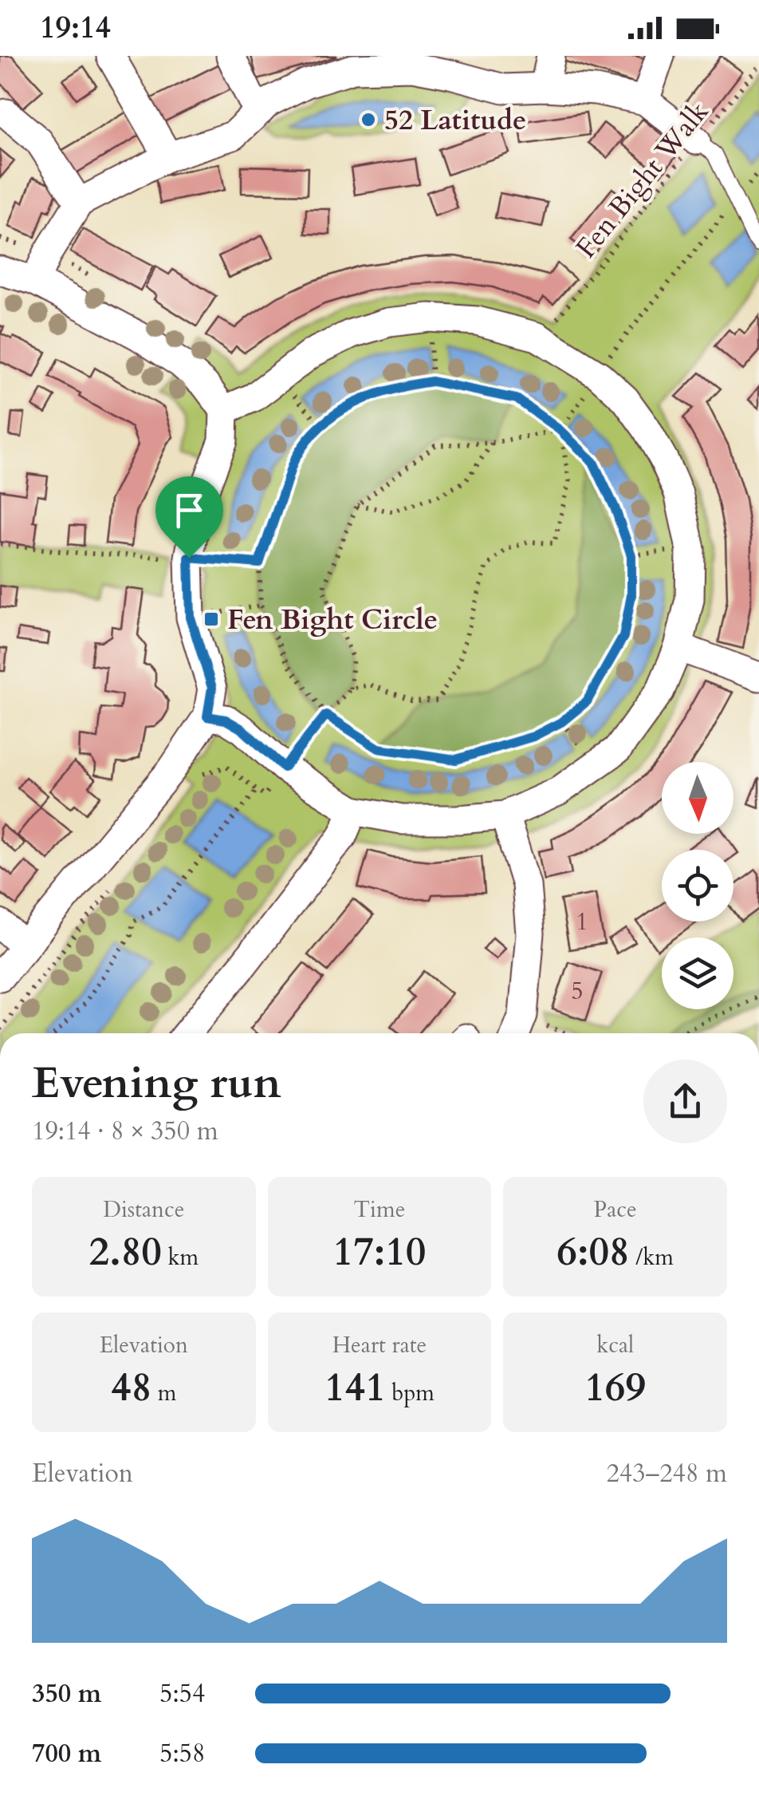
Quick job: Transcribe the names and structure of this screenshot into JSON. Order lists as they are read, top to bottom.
{
  "streets": {
    "path": ["Fen Bight Walk"]
  },
  "places": {
    "other": ["52 Latitude"],
    "transit": ["Fen Bight Circle"]
  },
  "house_numbers": ["1", "5"],
  "north": "bottom",
  "page": {
    "status": "19:14",
    "heading": ["Evening run", "19:14 · 8 × 350 m"],
    "stats": [
      ["Distance", "2.80 km"],
      ["Time", "17:10"],
      ["Pace", "6:08 /km"],
      ["Elevation", "48 m"],
      ["Heart rate", "141 bpm"],
      ["kcal", "169"]
    ],
    "chart": ["Elevation", "243–248 m"],
    "list": [
      {
        "name": "350 m",
        "note": "5:54"
      },
      {
        "name": "700 m",
        "note": "5:58"
      }
    ]
  }
}
